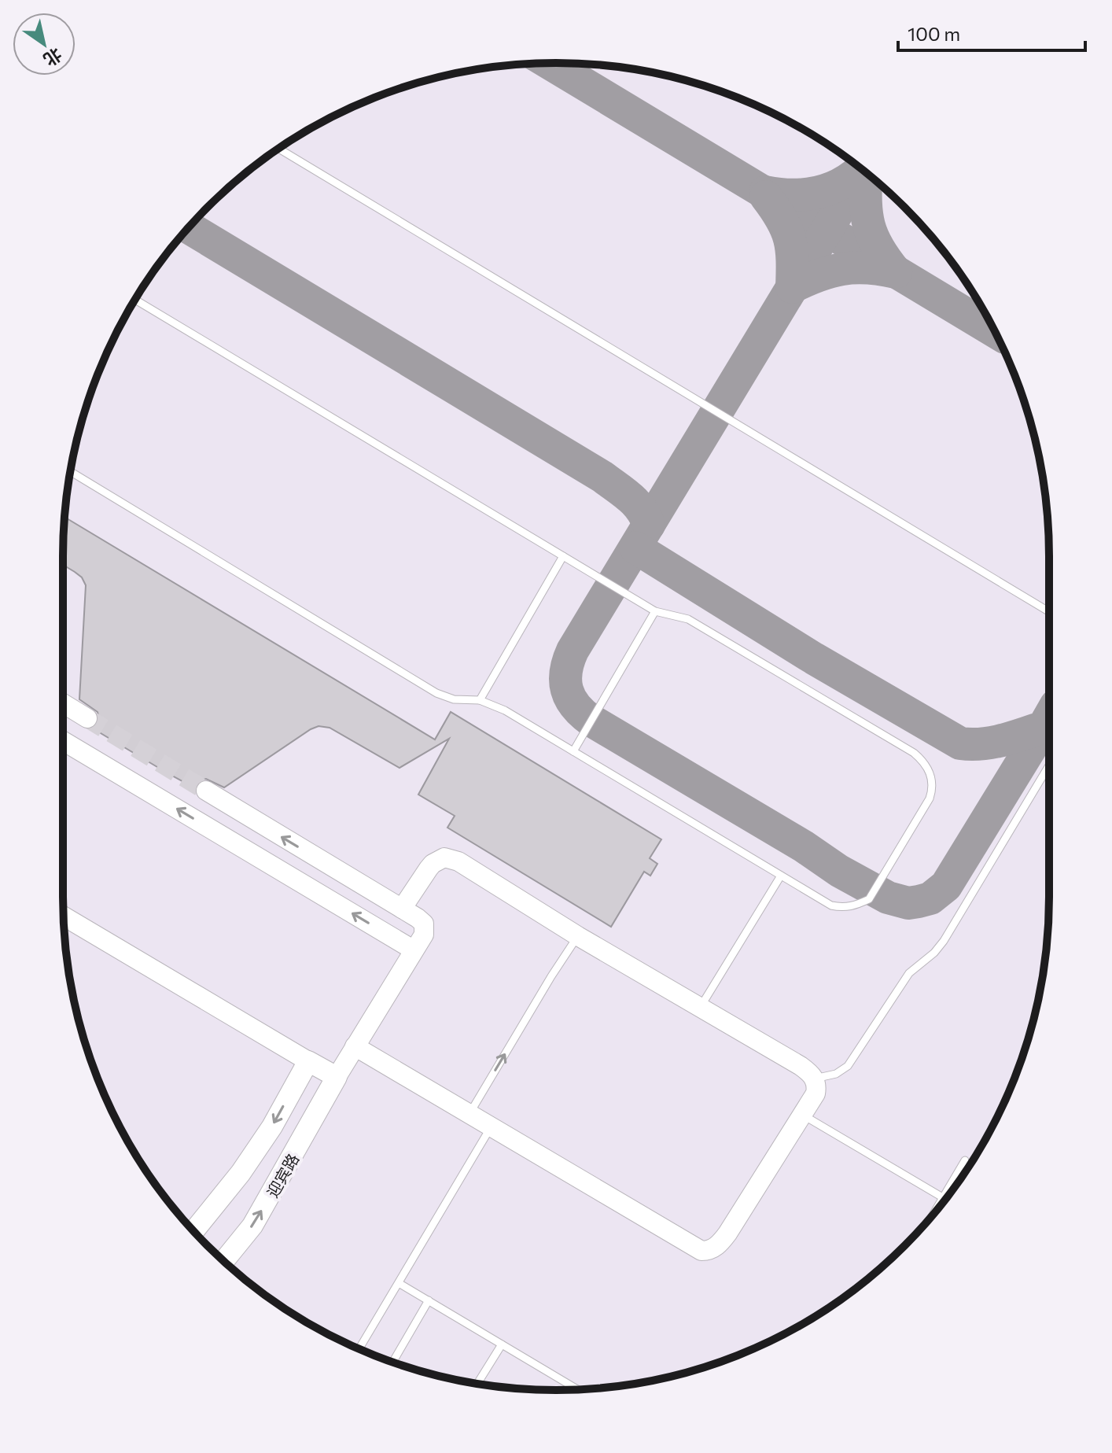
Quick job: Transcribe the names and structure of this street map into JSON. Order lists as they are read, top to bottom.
{
  "streets": {
    "main road": ["迎宾路"]
  },
  "scale_bar": "100 m",
  "north": "bottom right"
}
